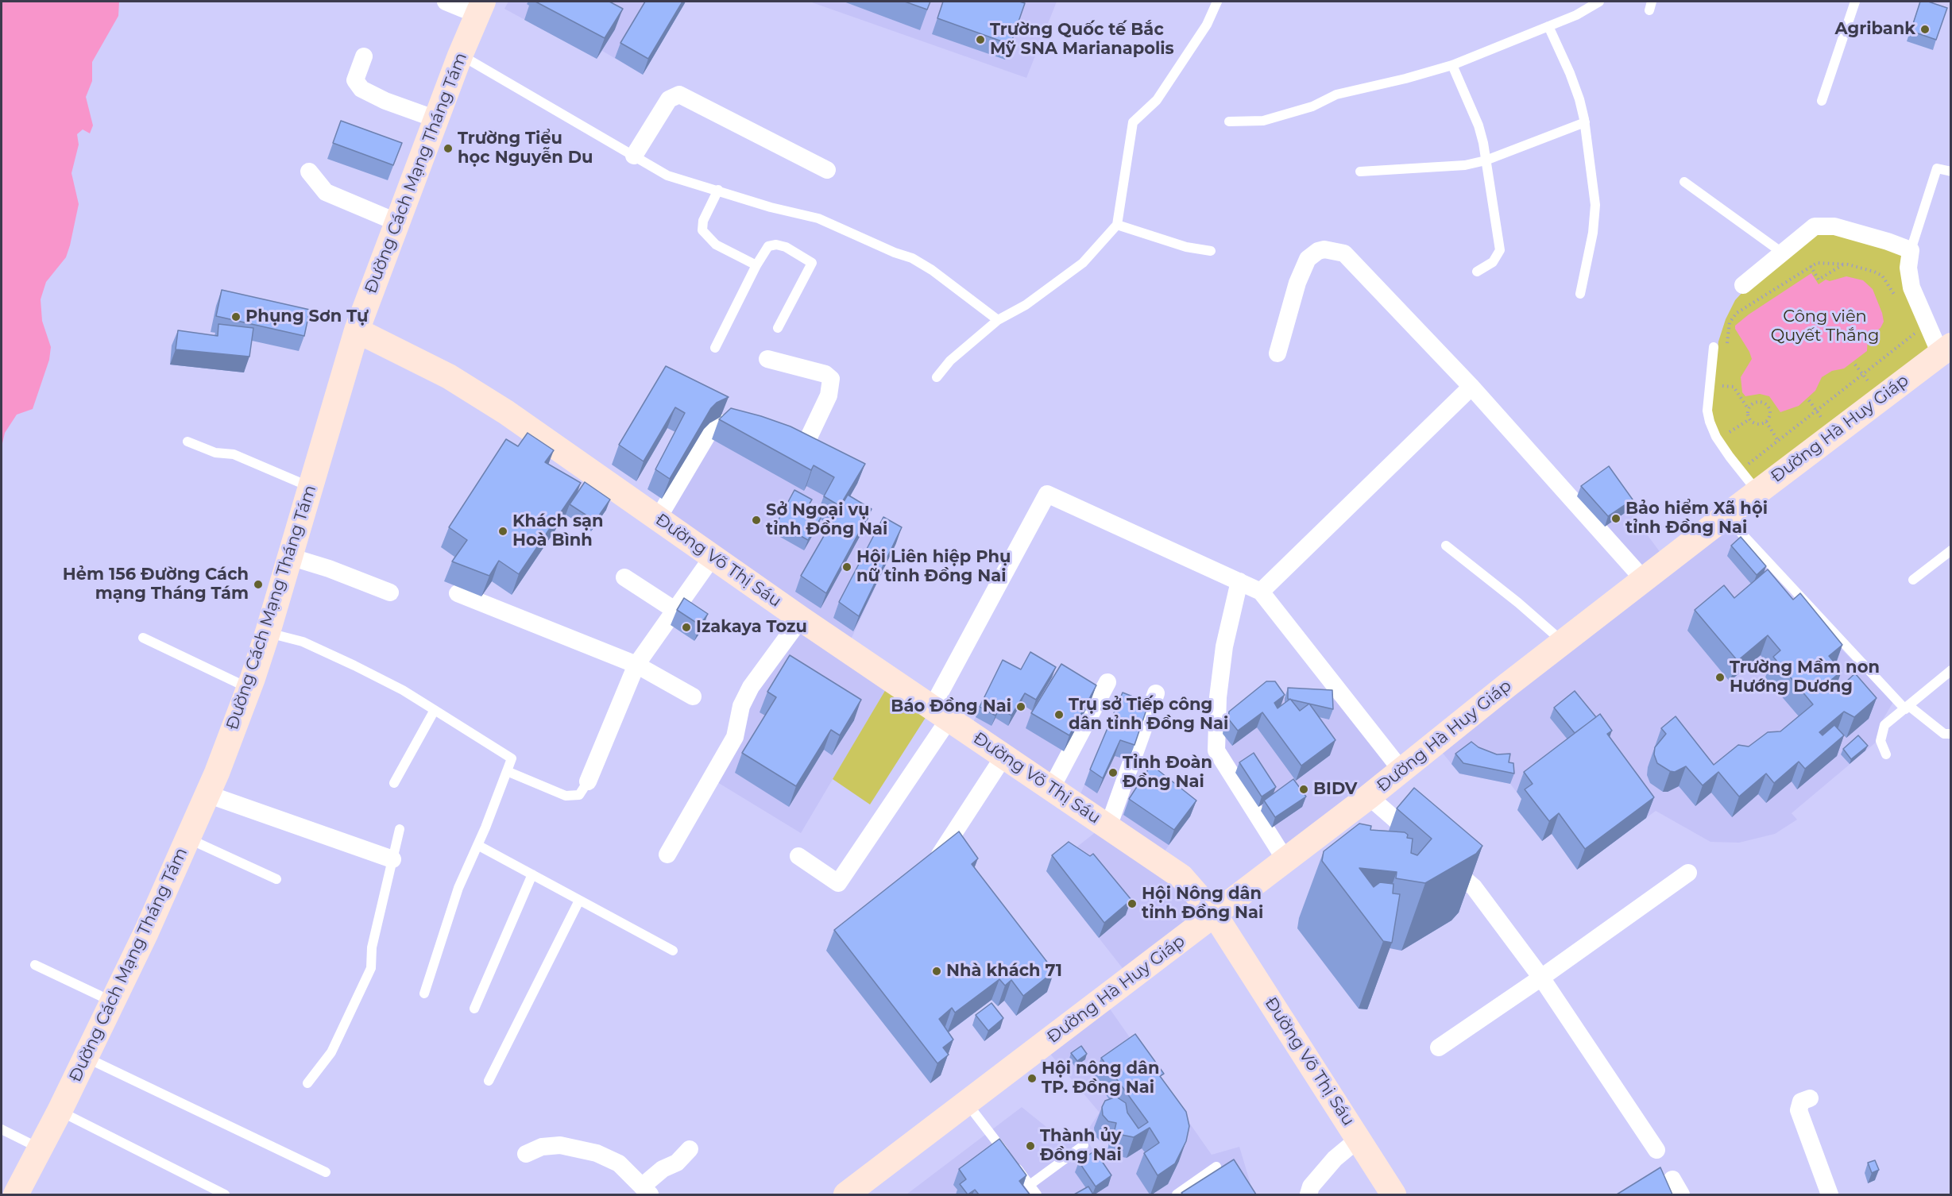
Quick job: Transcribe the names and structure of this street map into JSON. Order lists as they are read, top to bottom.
{
  "streets": {
    "main road": ["Đường Cách Mạng Tháng Tám", "Đường Hà Huy Giáp", "Đường Võ Thị Sáu"]
  },
  "crossings": [
    ["Đường Cách Mạng Tháng Tám", "Đường Võ Thị Sáu"],
    ["Đường Hà Huy Giáp", "Đường Võ Thị Sáu"]
  ],
  "parks": ["Công viên Quyết Thắng"],
  "places": [
    "Agribank",
    "Trường Quốc tế Bắc Mỹ SNA Marianapolis",
    "Trường Tiểu học Nguyễn Du",
    "Phụng Sơn Tự",
    "Bảo hiểm Xã hội tỉnh Đồng Nai",
    "Sở Ngoại vụ tỉnh Đồng Nai",
    "Khách sạn Hoà Bình",
    "Hội Liên hiệp Phụ nữ tỉnh Đồng Nai",
    "Hẻm 156 Đường Cách mạng Tháng Tám",
    "Izakaya Tozu",
    "Trường Mầm non Hướng Dương",
    "Báo Đồng Nai",
    "Trụ sở Tiếp công dân tỉnh Đồng Nai",
    "Tỉnh Đoàn Đồng Nai",
    "BIDV",
    "Hội Nông dân tỉnh Đồng Nai",
    "Nhà khách 71",
    "Hội nông dân TP. Đồng Nai",
    "Thành ủy Đồng Nai"
  ]
}
